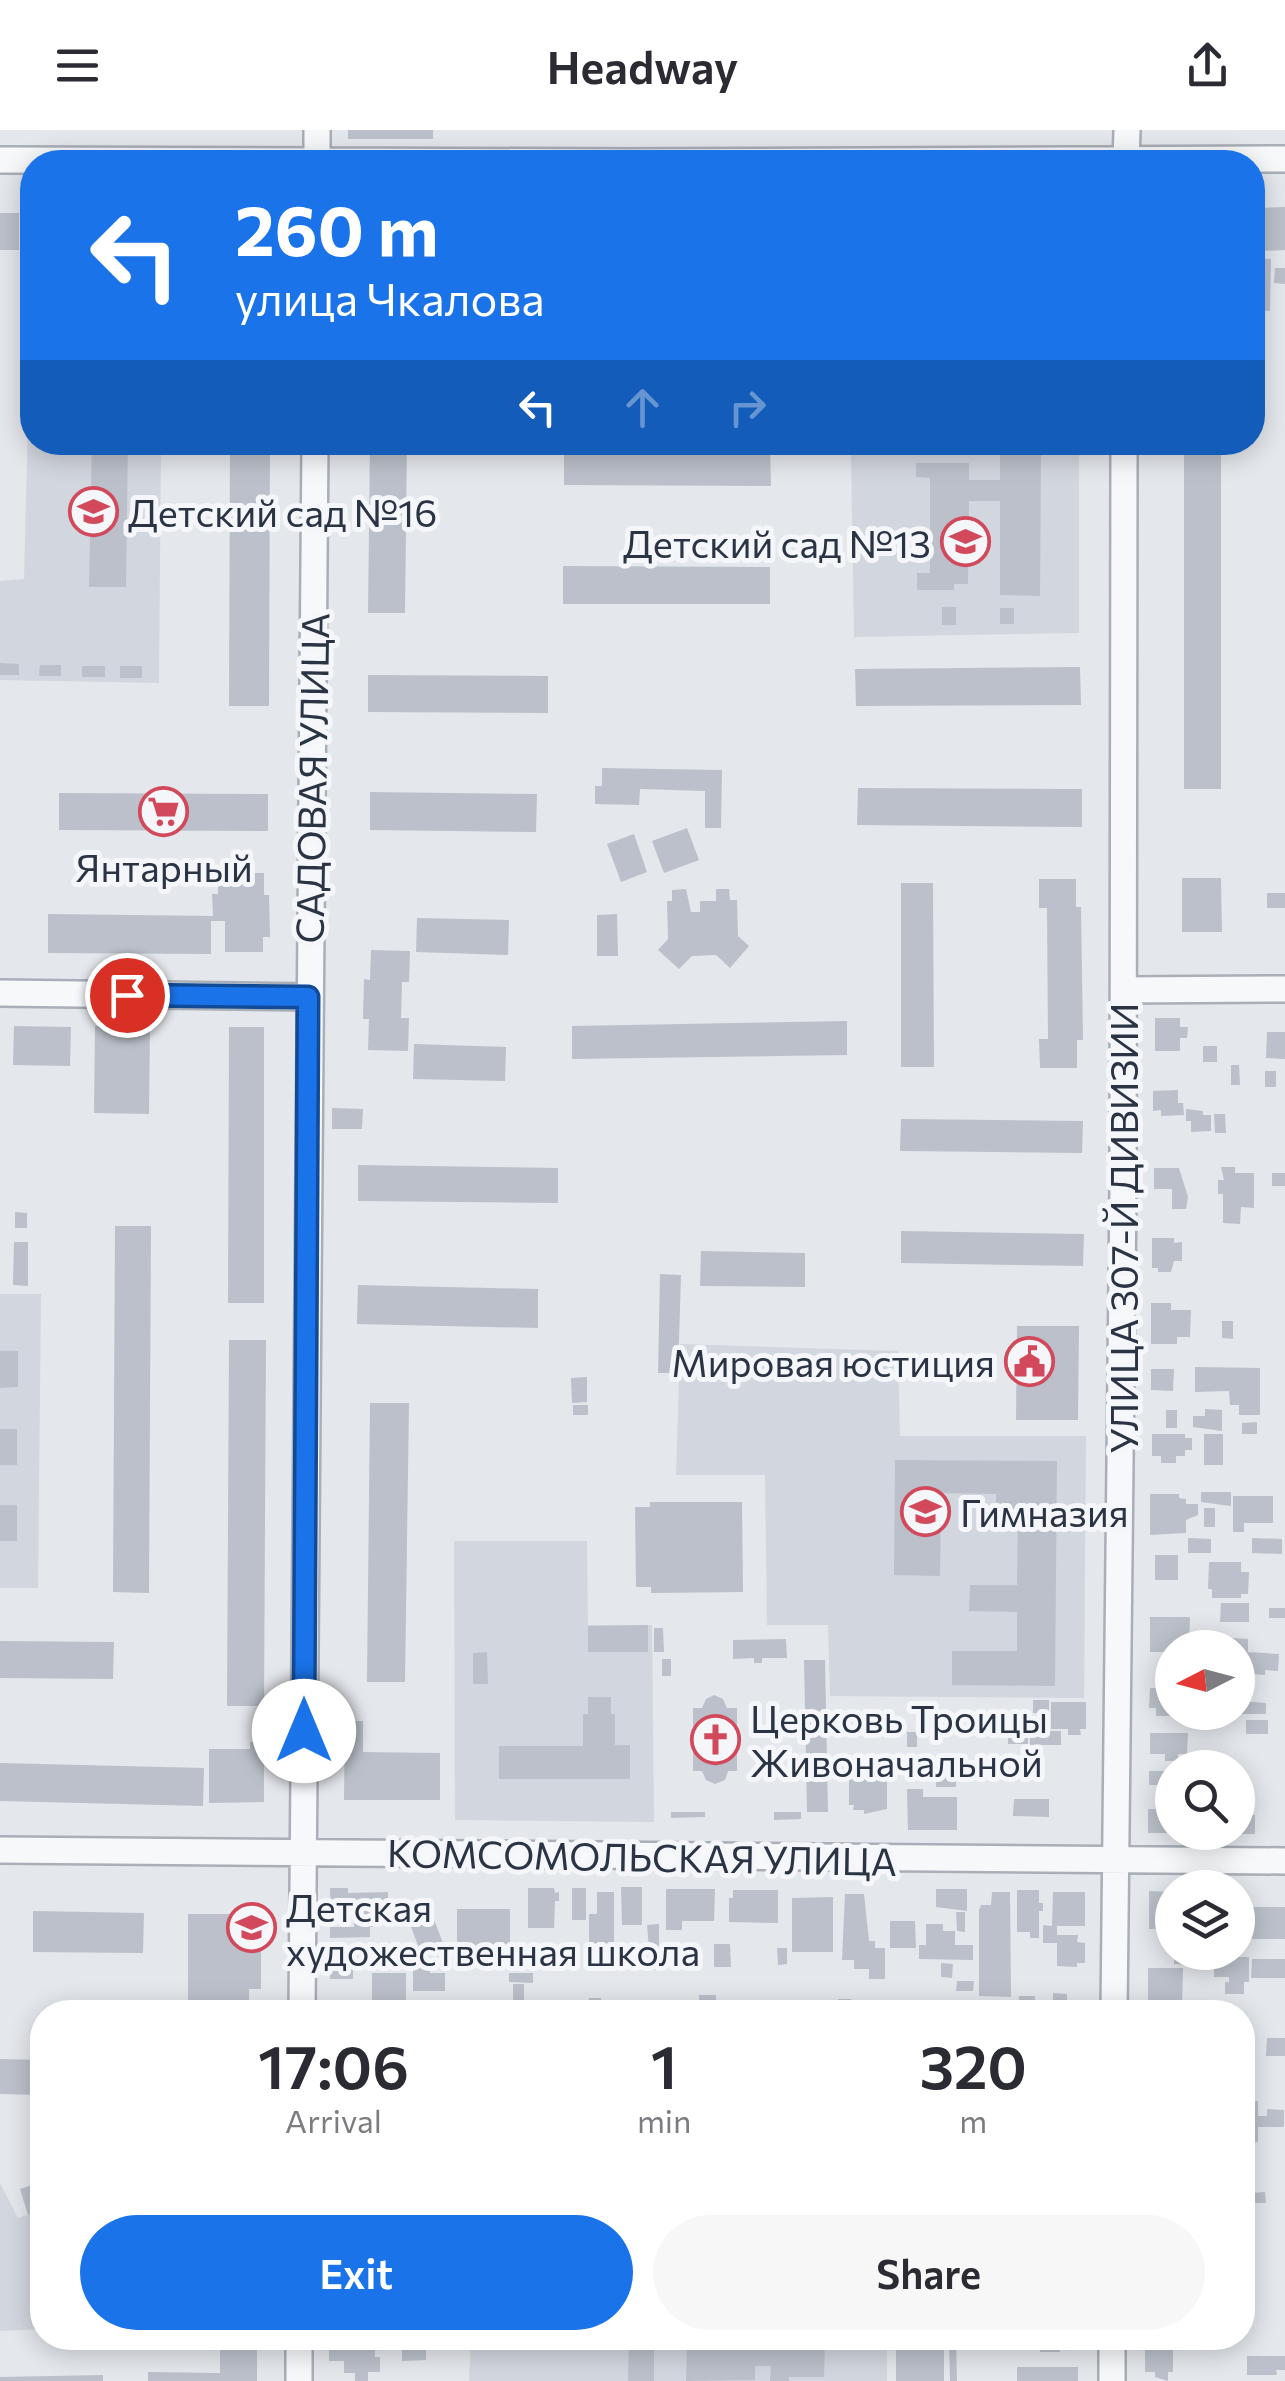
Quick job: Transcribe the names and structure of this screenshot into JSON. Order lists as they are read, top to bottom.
{
  "streets": {
    "street": ["САДОВАЯ УЛИЦА", "УЛИЦА 307-Й ДИВИЗИИ", "КОМСОМОЛЬСКАЯ УЛИЦА"]
  },
  "crossings": [
    ["САДОВАЯ УЛИЦА", "КОМСОМОЛЬСКАЯ УЛИЦА"],
    ["УЛИЦА 307-Й ДИВИЗИИ", "КОМСОМОЛЬСКАЯ УЛИЦА"]
  ],
  "places": {
    "school or university": [
      "Детский сад №16",
      "Детский сад №13",
      "Гимназия",
      "Детская художественная школа"
    ],
    "supermarket": ["Янтарный"],
    "public building": ["Мировая юстиция"],
    "church": ["Церковь Троицы Живоначальной"]
  },
  "north": "left",
  "page": {
    "header": "Headway",
    "turn": ["260 m", "улица Чкалова"],
    "eta": [
      "17:06",
      "Arrival",
      "1",
      "min",
      "320",
      "m"
    ],
    "buttons": ["Exit", "Share"]
  }
}
